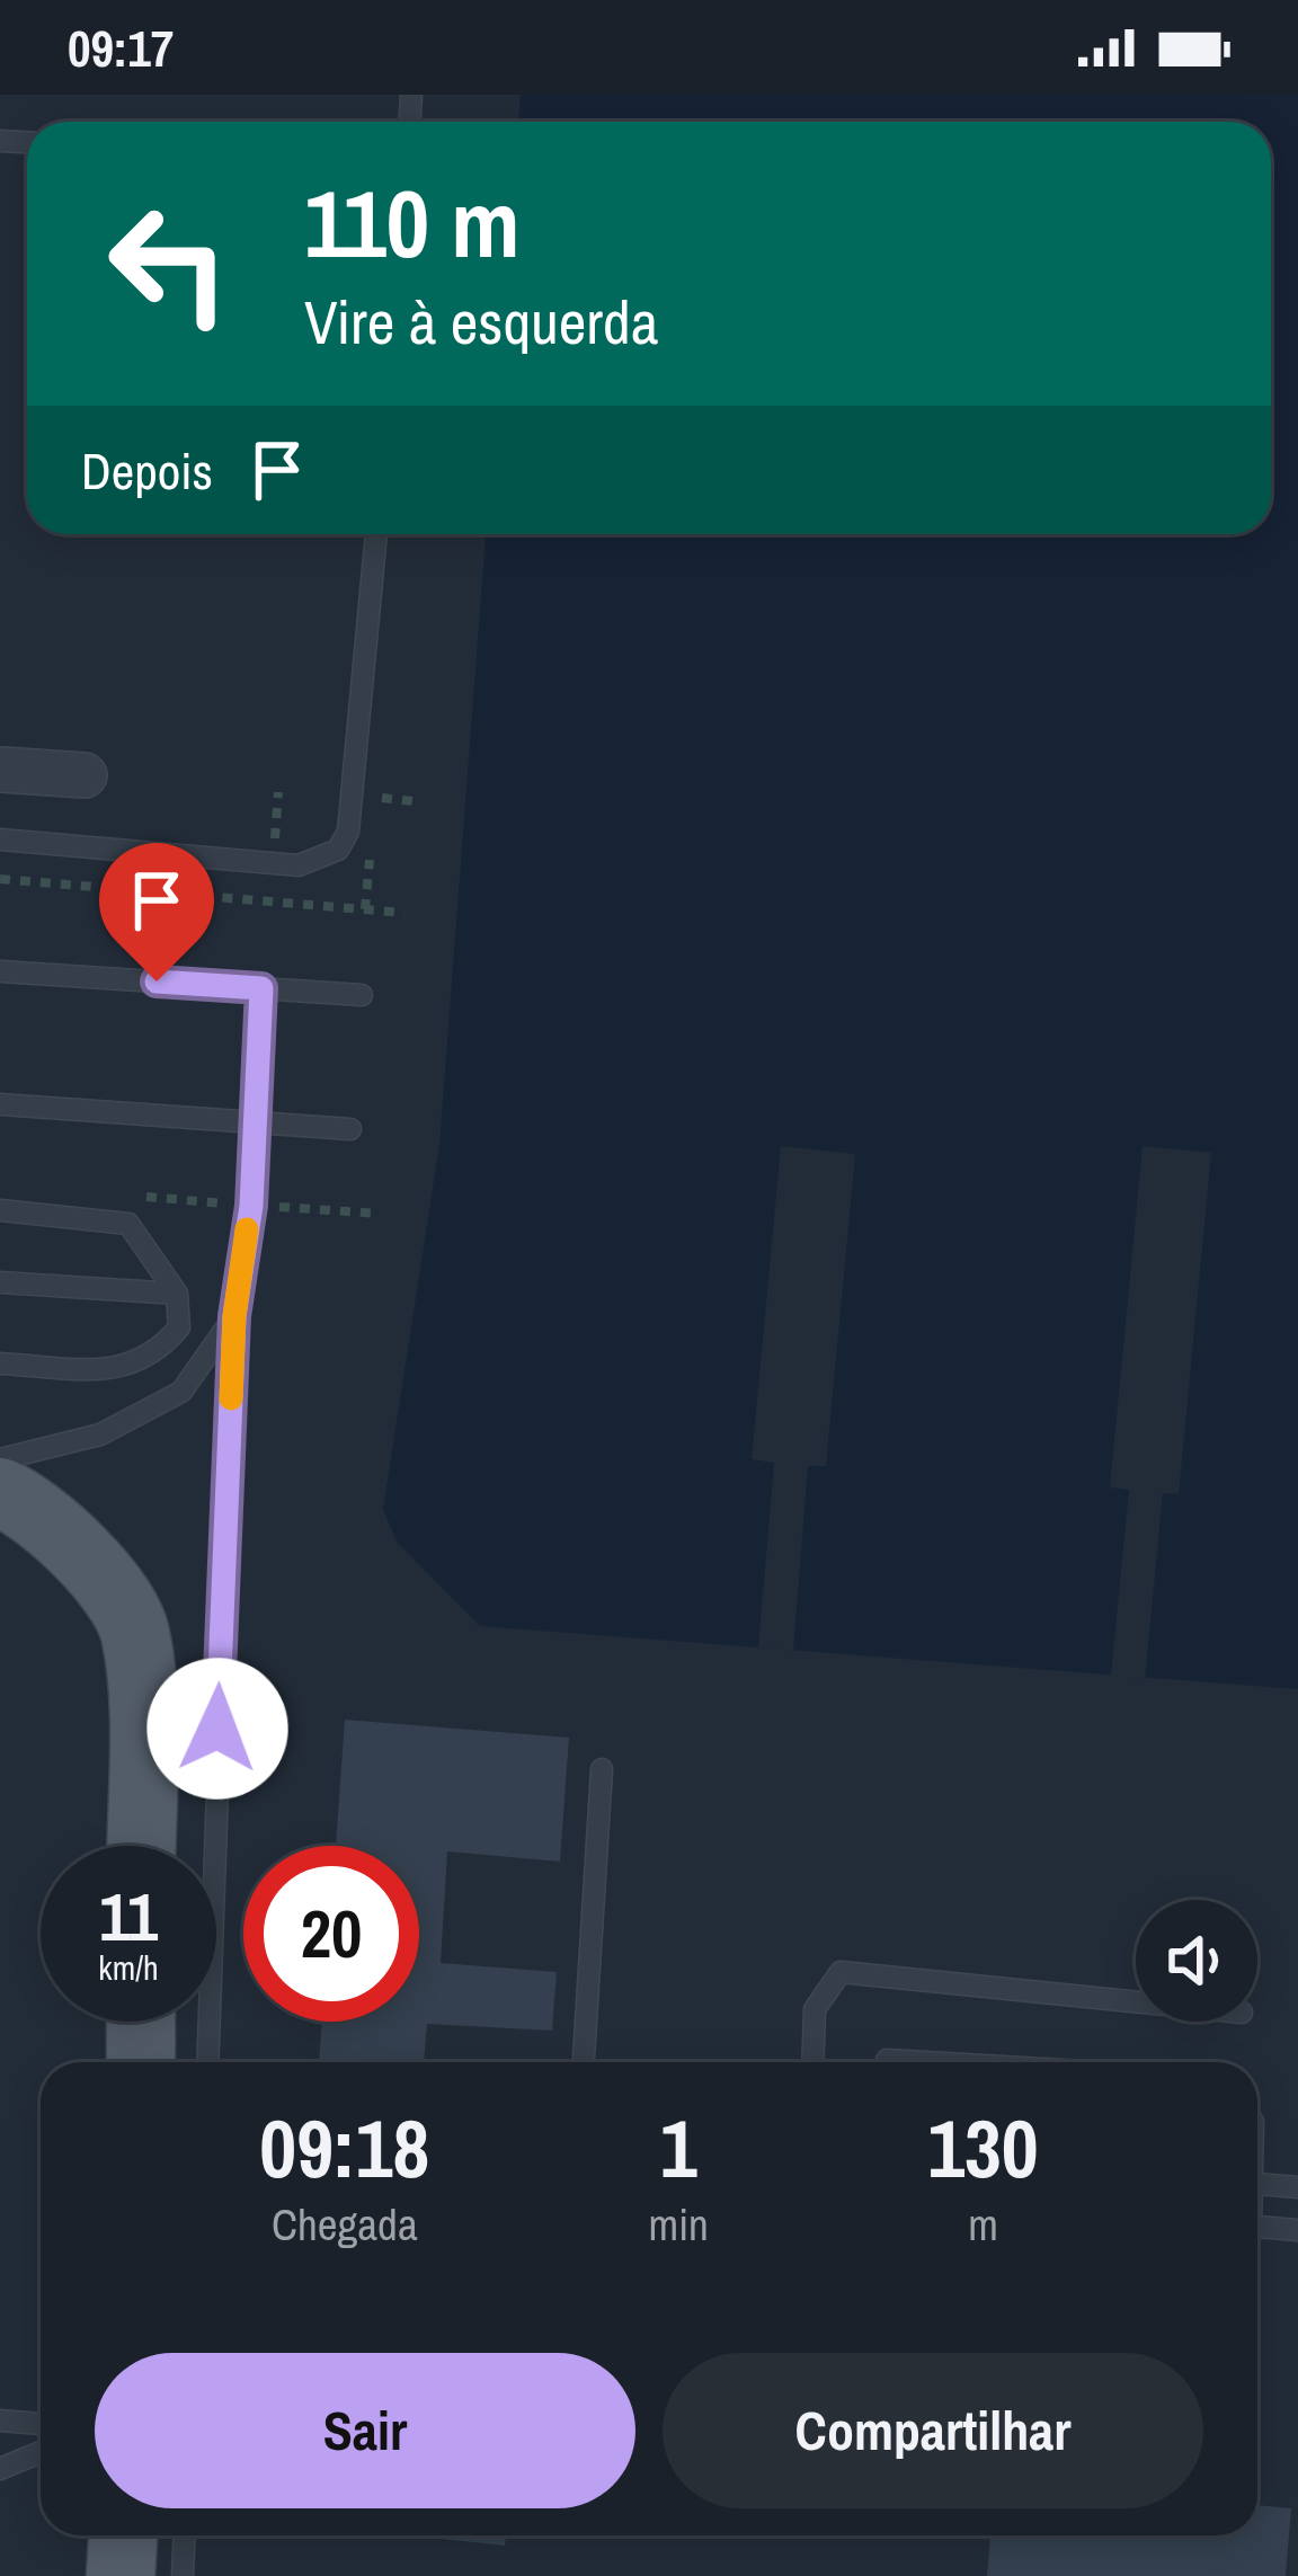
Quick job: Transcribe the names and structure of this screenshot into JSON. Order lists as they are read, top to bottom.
{
  "page": {
    "status": "09:17",
    "turn": ["110 m", "Vire à esquerda"],
    "then": "Depois",
    "speed": "11 km/h",
    "limit": "20",
    "eta": [
      "09:18",
      "Chegada",
      "1",
      "min",
      "130",
      "m"
    ],
    "buttons": ["Sair", "Compartilhar"]
  }
}
